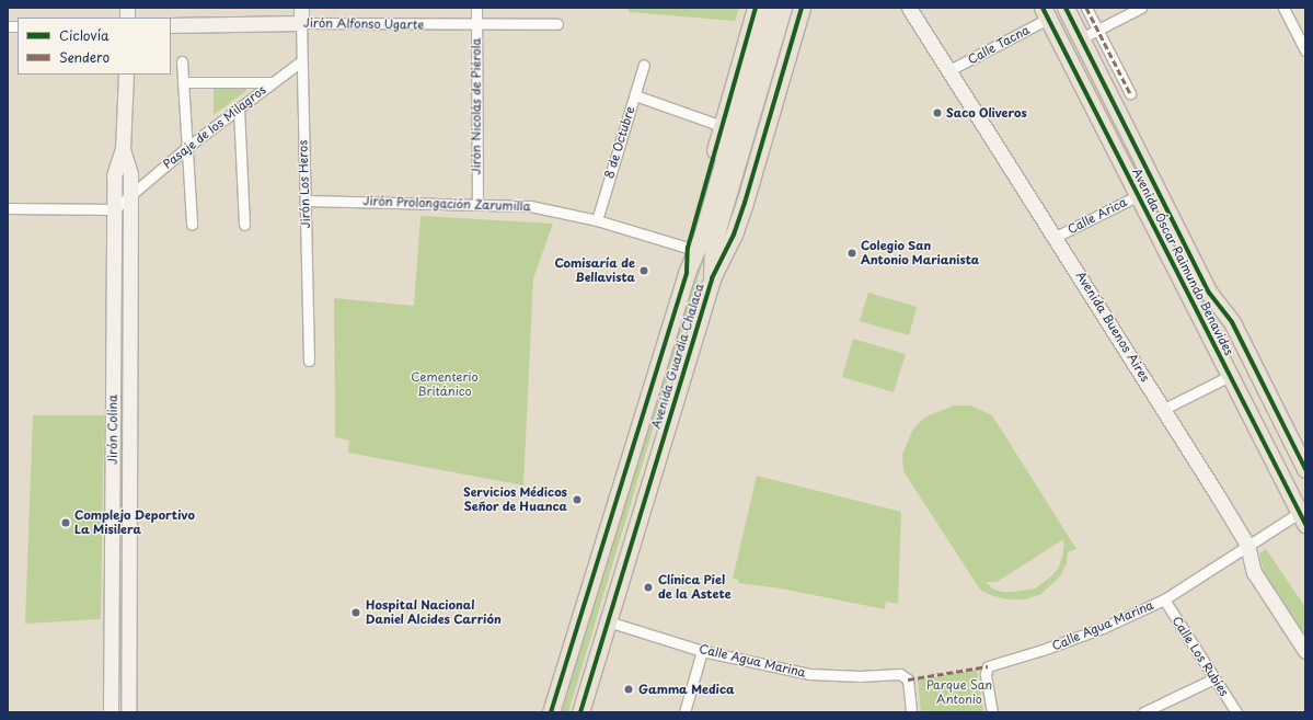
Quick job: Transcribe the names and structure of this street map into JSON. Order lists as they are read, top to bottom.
{
  "streets": {
    "main road": ["Avenida Óscar Raimundo Benavides", "Avenida Guardia Chalaca"],
    "street": [
      "Jirón Alfonso Ugarte",
      "Calle Tacna",
      "Jirón Nicolás de Piérola",
      "Pasaje de los Milagros",
      "8 de Octubre",
      "Jirón Los Heros",
      "Jirón Prolongación Zarumilla",
      "Calle Arica",
      "Avenida Buenos Aires",
      "Jirón Colina",
      "Calle Agua Marina",
      "Calle Los Rubíes"
    ]
  },
  "crossings": [
    ["Jirón Alfonso Ugarte", "Jirón Nicolás de Piérola"],
    ["Jirón Alfonso Ugarte", "Jirón Los Heros"],
    ["Calle Tacna", "Avenida Óscar Raimundo Benavides"],
    ["Calle Tacna", "Avenida Buenos Aires"],
    ["Jirón Nicolás de Piérola", "Jirón Prolongación Zarumilla"],
    ["Pasaje de los Milagros", "Jirón Los Heros"],
    ["Pasaje de los Milagros", "Jirón Colina"],
    ["8 de Octubre", "Jirón Prolongación Zarumilla"],
    ["Jirón Los Heros", "Jirón Prolongación Zarumilla"],
    ["Jirón Prolongación Zarumilla", "Avenida Guardia Chalaca"],
    ["Calle Arica", "Avenida Óscar Raimundo Benavides"],
    ["Calle Arica", "Avenida Buenos Aires"],
    ["Avenida Óscar Raimundo Benavides", "Calle Agua Marina"],
    ["Avenida Buenos Aires", "Calle Agua Marina"],
    ["Avenida Guardia Chalaca", "Calle Agua Marina"],
    ["Calle Agua Marina", "Calle Los Rubíes"]
  ],
  "parks": ["Cementerio Británico", "Parque San Antonio"],
  "places": [
    "Saco Oliveros",
    "Colegio San Antonio Marianista",
    "Comisaría de Bellavista",
    "Servicios Médicos Señor de Huanca",
    "Complejo Deportivo La Misilera",
    "Clínica Piel de la Astete",
    "Hospital Nacional Daniel Alcides Carrión",
    "Gamma Medica"
  ],
  "legend": ["Ciclovía", "Sendero"]
}
